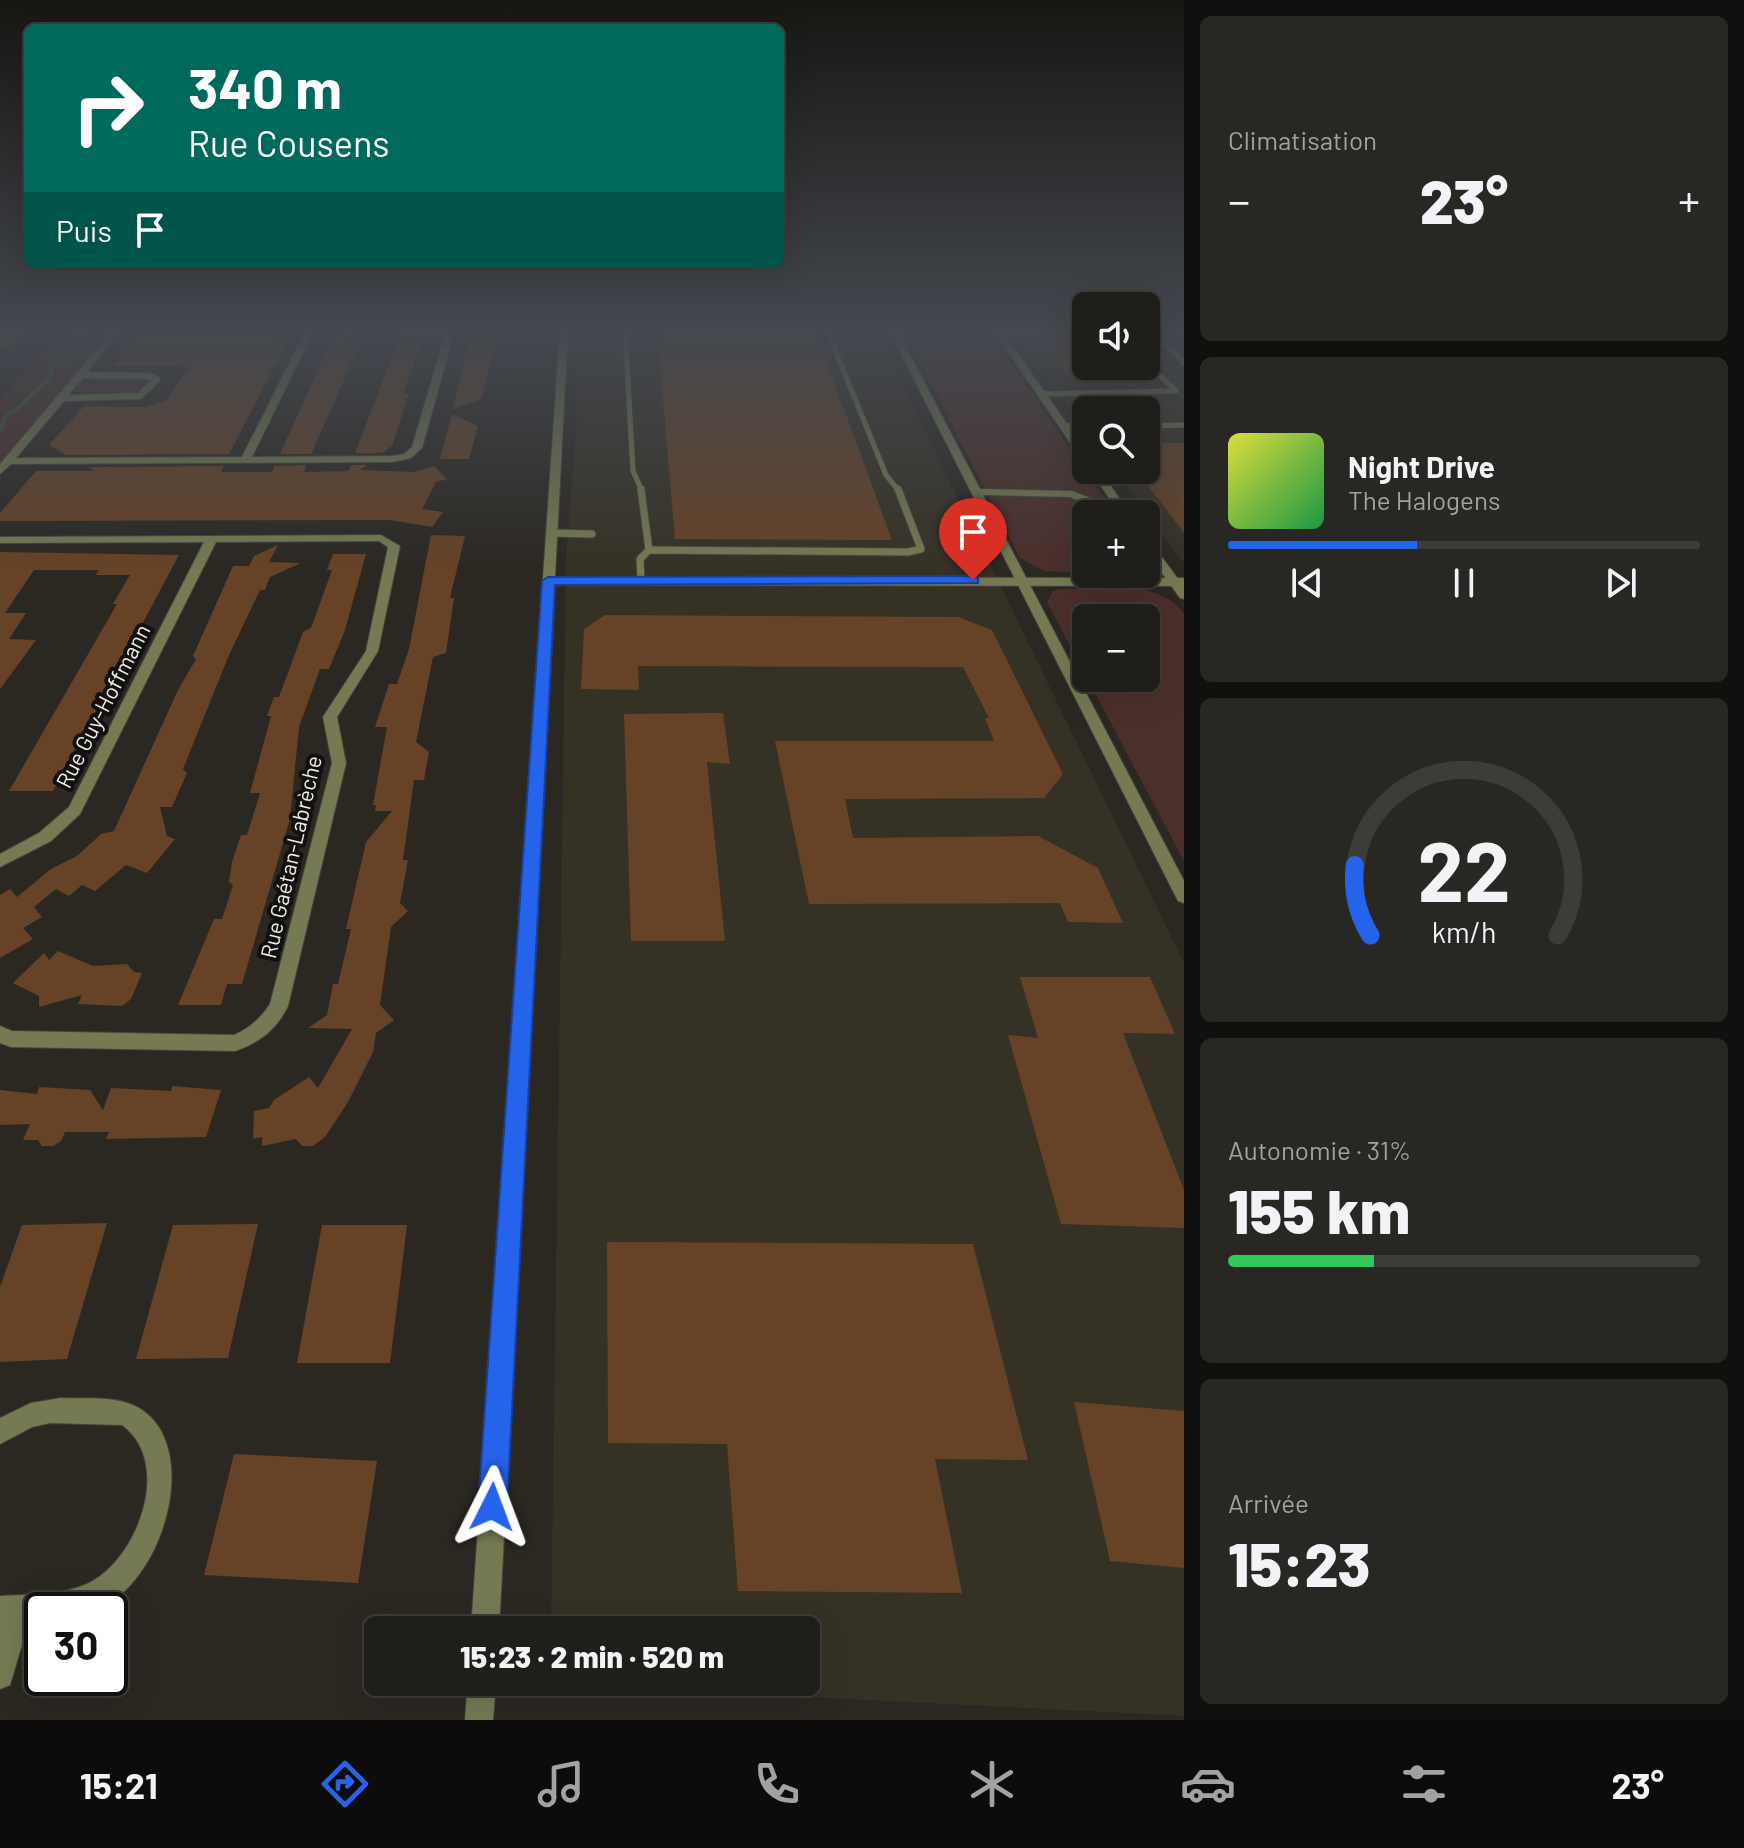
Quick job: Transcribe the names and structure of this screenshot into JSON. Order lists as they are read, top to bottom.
{
  "streets": {
    "street": ["Rue Guy-Hoffmann", "Rue Gaétan-Labrèche"]
  },
  "crossings": [
    ["Rue Guy-Hoffmann", "Rue Gaétan-Labrèche"]
  ],
  "page": {
    "tile": [
      "Climatisation",
      ["Autonomie · 31%", "155 km"],
      ["Arrivée", "15:23"]
    ],
    "turn": ["340 m", "Rue Cousens"],
    "heat": ["−", "23°", "+"],
    "then": "Puis",
    "map_buttons": ["+", "−"],
    "song": ["Night Drive", "The Halogens"],
    "limit": "30",
    "trip": "15:23 · 2 min · 520 m",
    "tabs": ["15:21", "23°"],
    "gauge": ["22", "km/h"]
  }
}
